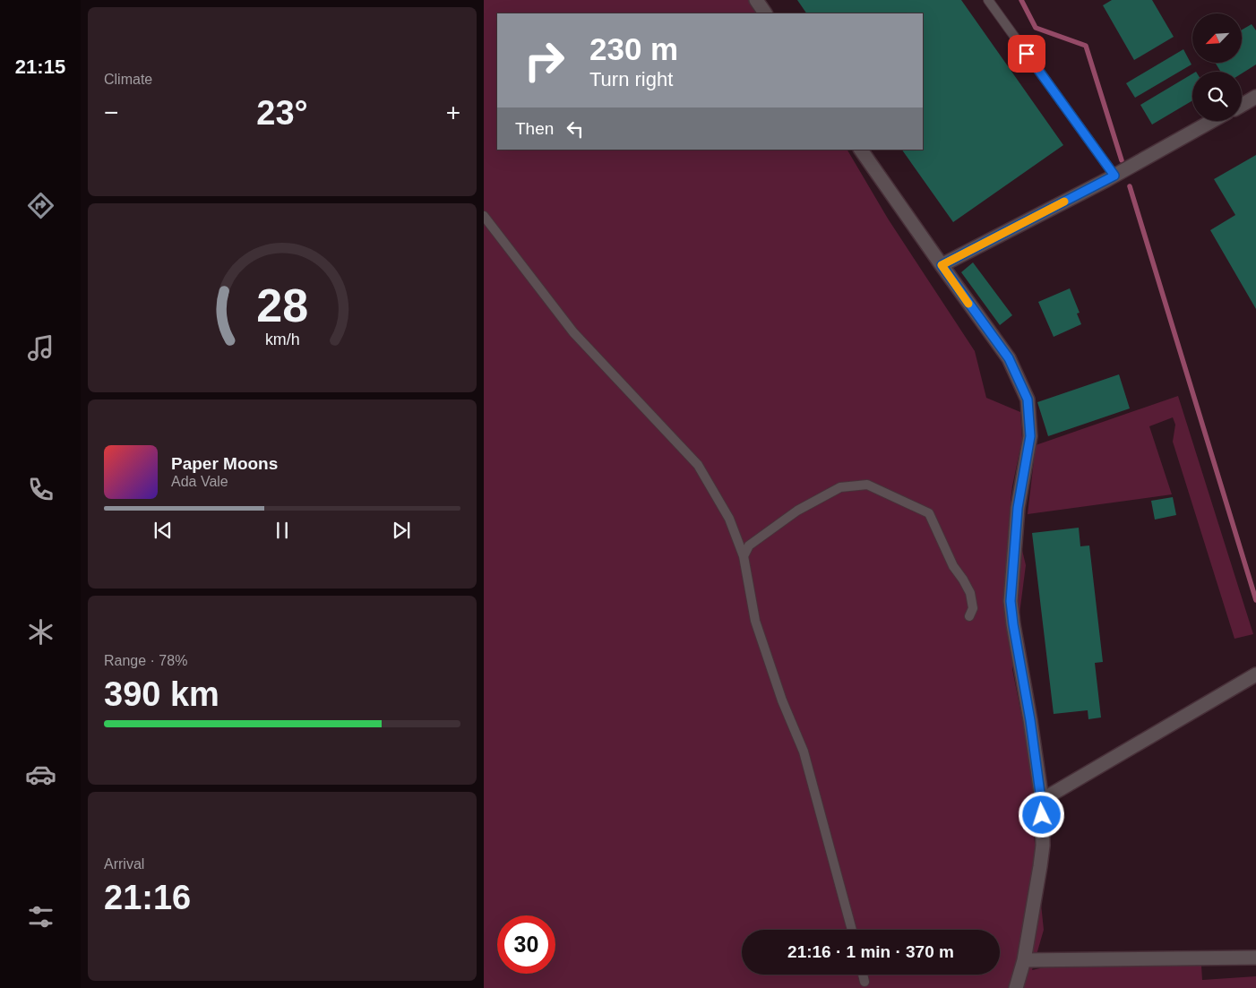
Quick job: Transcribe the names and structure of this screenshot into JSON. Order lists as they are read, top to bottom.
{
  "north": "bottom left",
  "page": {
    "tabs": "21:15",
    "tile": [
      "Climate",
      ["Range · 78%", "390 km"],
      ["Arrival", "21:16"]
    ],
    "turn": ["230 m", "Turn right"],
    "heat": ["−", "23°", "+"],
    "then": "Then",
    "song": ["Paper Moons", "Ada Vale"],
    "limit": "30",
    "trip": "21:16 · 1 min · 370 m",
    "gauge": ["28", "km/h"]
  }
}
